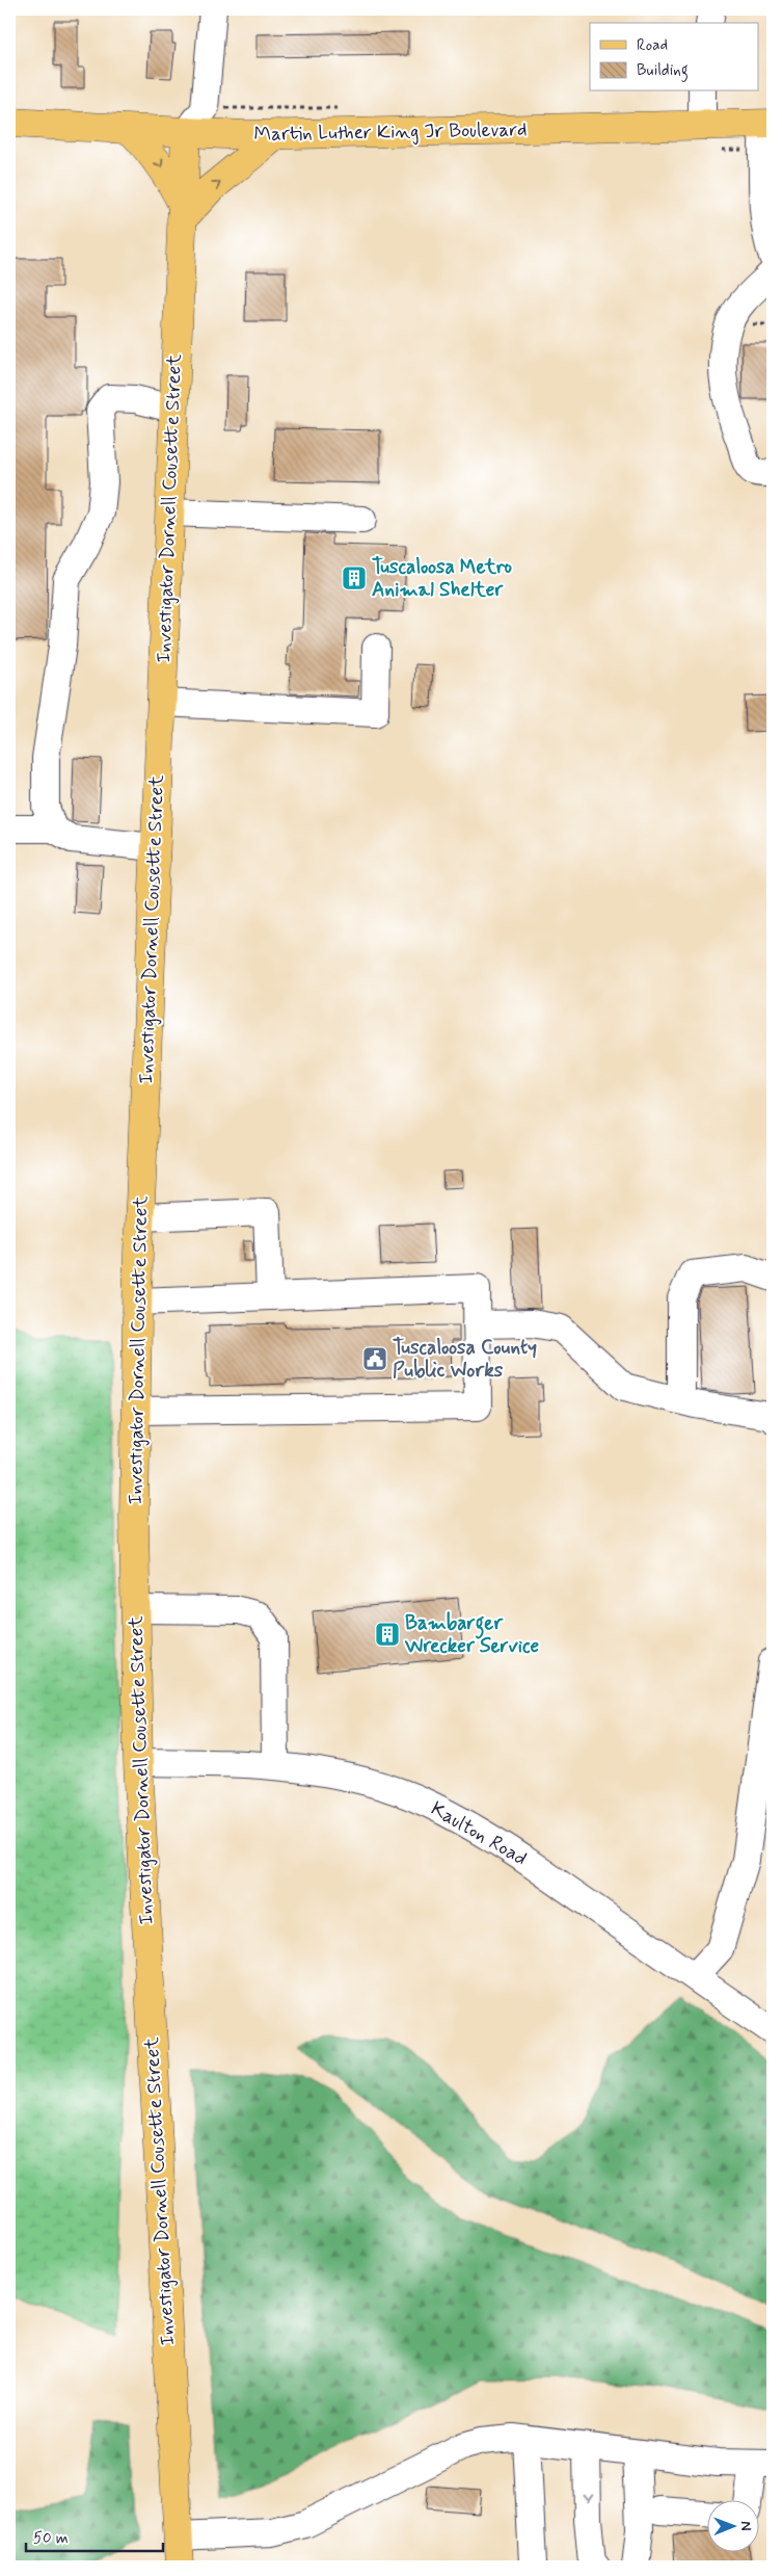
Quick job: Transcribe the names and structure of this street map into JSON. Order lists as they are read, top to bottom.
{
  "streets": {
    "main road": ["Martin Luther King Jr Boulevard", "Investigator Dornell Cousette Street"],
    "street": ["Kaulton Road"]
  },
  "crossings": [
    ["Martin Luther King Jr Boulevard", "Investigator Dornell Cousette Street"],
    ["Investigator Dornell Cousette Street", "Kaulton Road"]
  ],
  "places": {
    "building": ["Tuscaloosa Metro Animal Shelter", "Bambarger Wrecker Service"],
    "public building": ["Tuscaloosa County Public Works"]
  },
  "legend": ["Road", "Building"],
  "scale_bar": "50 m",
  "north": "right"
}
